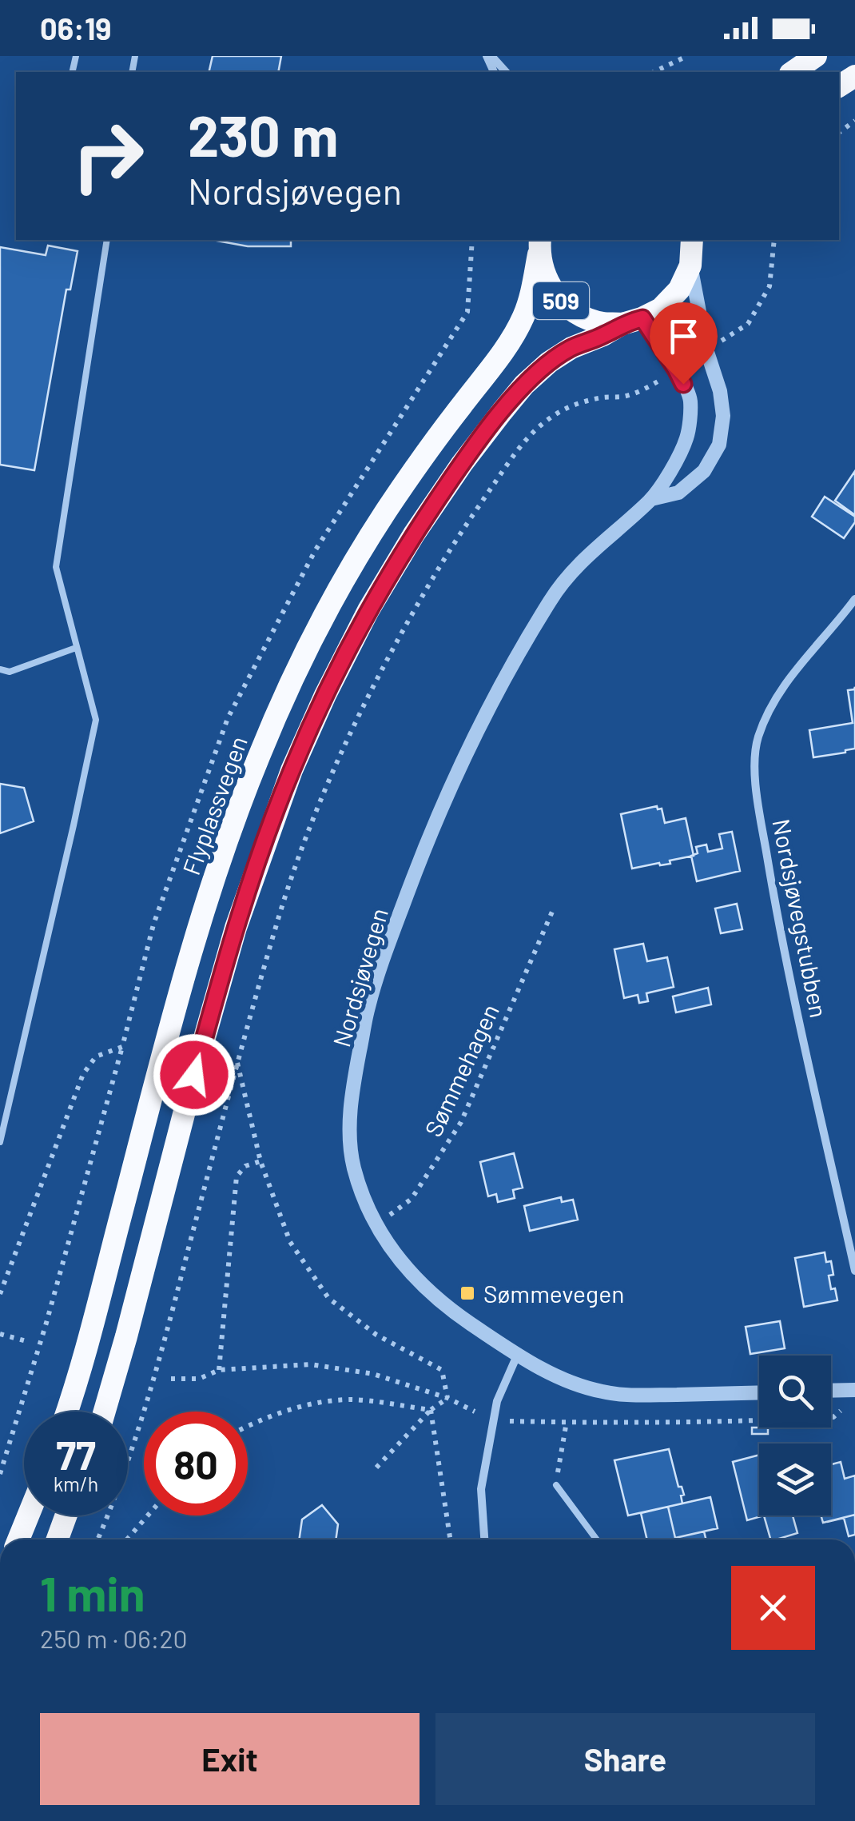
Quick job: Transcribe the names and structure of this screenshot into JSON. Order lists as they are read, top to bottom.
{
  "streets": {
    "highway": ["509", "Flyplassvegen"],
    "street": ["Nordsjøvegstubben", "Nordsjøvegen"],
    "path": ["Sømmehagen"]
  },
  "crossings": [
    ["509", "Flyplassvegen"],
    ["509", "Nordsjøvegen"],
    ["Flyplassvegen", "Nordsjøvegen"],
    ["Nordsjøvegen", "Sømmehagen"]
  ],
  "places": {
    "transit": ["Sømmevegen"]
  },
  "page": {
    "status": "06:19",
    "turn": ["230 m", "Nordsjøvegen"],
    "speed": "77 km/h",
    "limit": "80",
    "heading": ["1 min", "250 m · 06:20"],
    "buttons": ["Exit", "Share"]
  }
}
